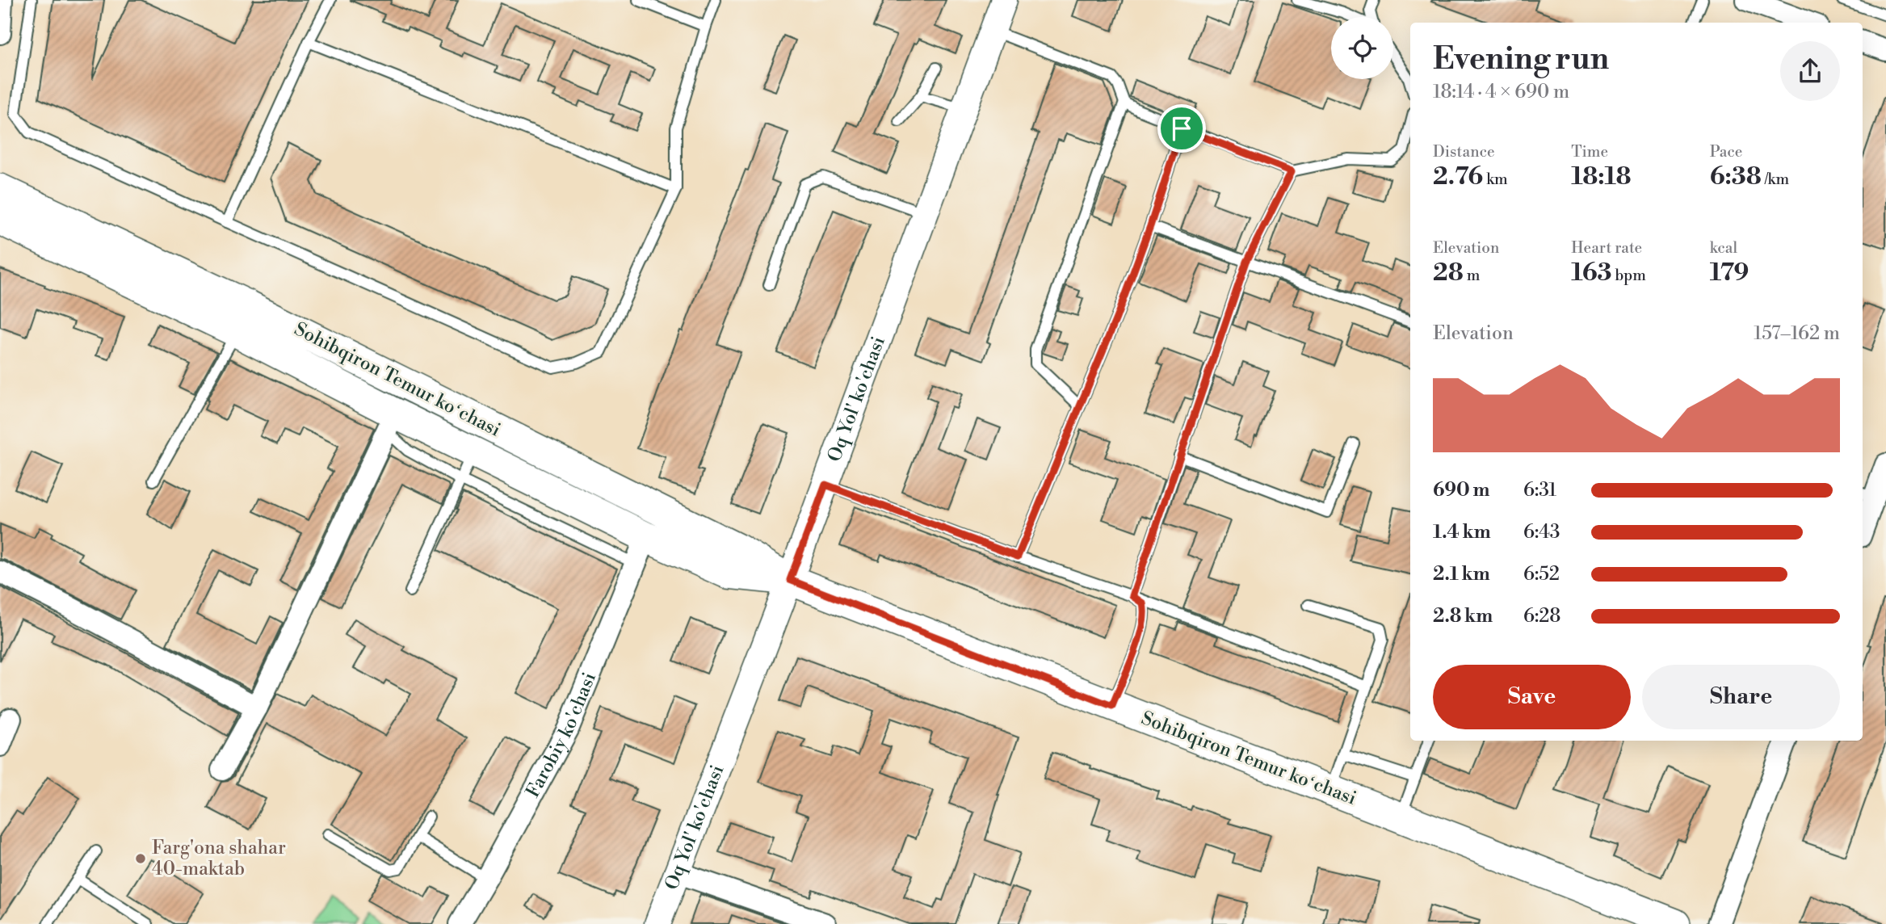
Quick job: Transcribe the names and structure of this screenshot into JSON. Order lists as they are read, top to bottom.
{
  "streets": {
    "main road": ["Sohibqiron Temur koʻchasi"],
    "street": ["Oq Yol' ko'chasi", "Farobiy ko'chasi"]
  },
  "crossings": [
    ["Sohibqiron Temur koʻchasi", "Oq Yol' ko'chasi"],
    ["Sohibqiron Temur koʻchasi", "Farobiy ko'chasi"]
  ],
  "places": ["Farg'ona shahar 40-maktab"],
  "page": {
    "heading": ["Evening run", "18:14 · 4 × 690 m"],
    "stats": [
      ["Distance", "2.76 km"],
      ["Time", "18:18"],
      ["Pace", "6:38 /km"],
      ["Elevation", "28 m"],
      ["Heart rate", "163 bpm"],
      ["kcal", "179"]
    ],
    "chart": ["Elevation", "157–162 m"],
    "list": [
      {
        "name": "690 m",
        "note": "6:31"
      },
      {
        "name": "1.4 km",
        "note": "6:43"
      },
      {
        "name": "2.1 km",
        "note": "6:52"
      },
      {
        "name": "2.8 km",
        "note": "6:28"
      }
    ],
    "buttons": ["Save", "Share"]
  }
}
